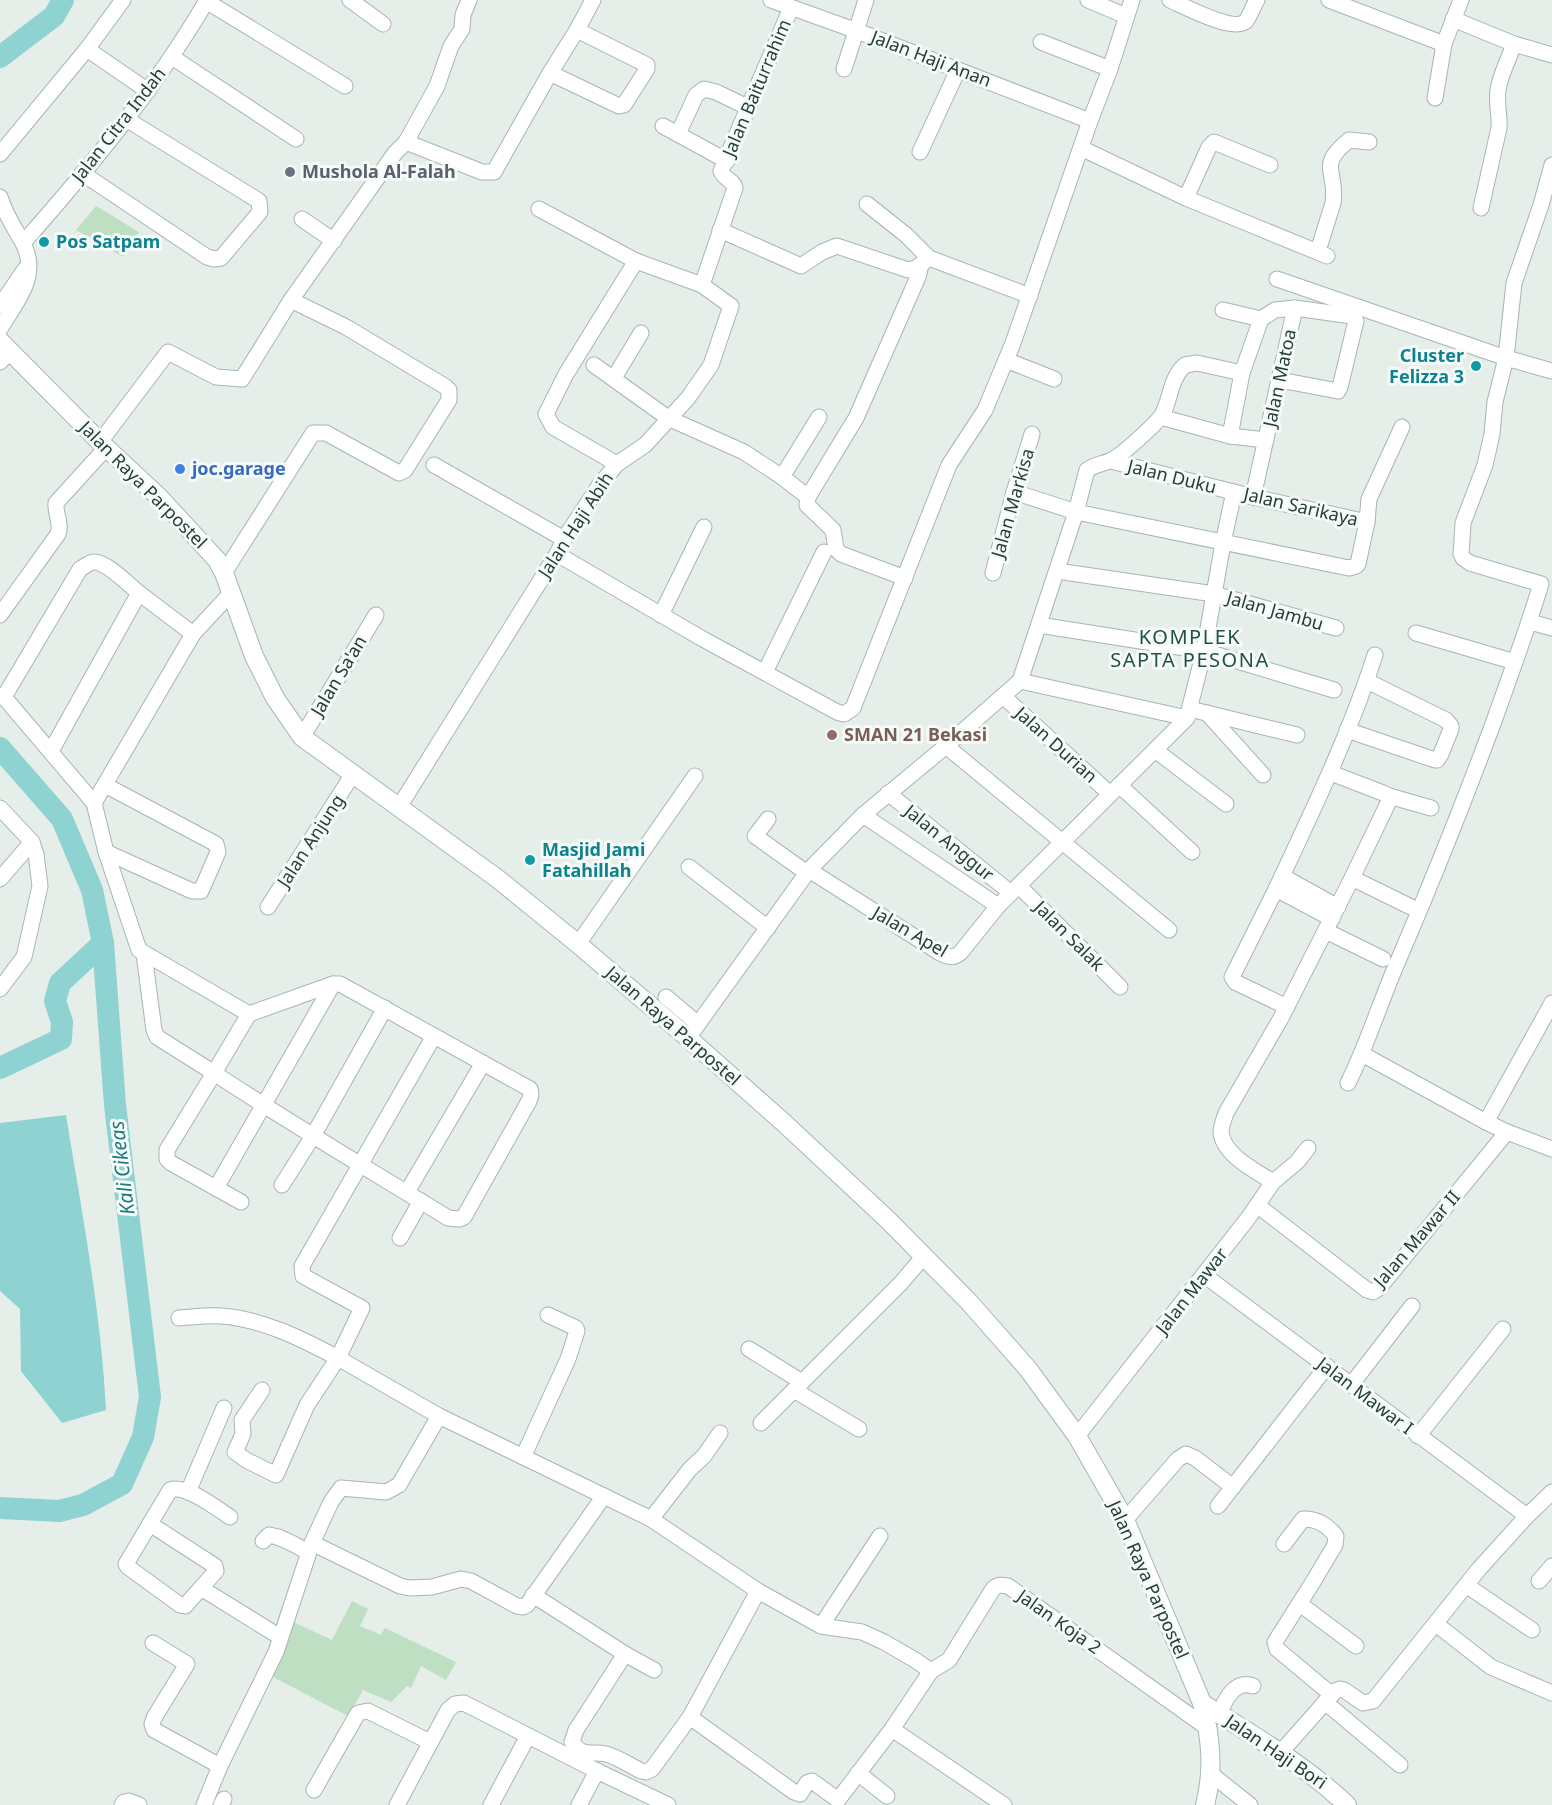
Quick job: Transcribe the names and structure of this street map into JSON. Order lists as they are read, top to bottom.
{
  "streets": {
    "main road": ["Jalan Raya Parpostel", "Jalan Haji Bori"],
    "street": [
      "Jalan Haji Anan",
      "Jalan Baiturrahim",
      "Jalan Citra Indah",
      "Jalan Matoa",
      "Jalan Duku",
      "Jalan Markisa",
      "Jalan Sarikaya",
      "Jalan Haji Abih",
      "Jalan Jambu",
      "Jalan Sa'an",
      "Jalan Durian",
      "Jalan Anjung",
      "Jalan Anggur",
      "Jalan Apel",
      "Jalan Salak",
      "Jalan Mawar II",
      "Jalan Mawar",
      "Jalan Mawar I",
      "Jalan Koja 2"
    ]
  },
  "crossings": [
    ["Jalan Haji Anan", "Jalan Baiturrahim"],
    ["Jalan Matoa", "Jalan Sarikaya"],
    ["Jalan Duku", "Jalan Sarikaya"],
    ["Jalan Raya Parpostel", "Jalan Haji Abih"],
    ["Jalan Raya Parpostel", "Jalan Sa'an"],
    ["Jalan Raya Parpostel", "Jalan Anjung"],
    ["Jalan Raya Parpostel", "Jalan Mawar"],
    ["Jalan Raya Parpostel", "Jalan Koja 2"],
    ["Jalan Raya Parpostel", "Jalan Haji Bori"],
    ["Jalan Anggur", "Jalan Salak"],
    ["Jalan Mawar II", "Jalan Mawar"],
    ["Jalan Mawar", "Jalan Mawar I"],
    ["Jalan Koja 2", "Jalan Haji Bori"]
  ],
  "districts": ["KOMPLEK SAPTA PESONA"],
  "water": ["Kali Cikeas"],
  "places": [
    "Mushola Al-Falah",
    "Pos Satpam",
    "Cluster Felizza 3",
    "joc.garage",
    "SMAN 21 Bekasi",
    "Masjid Jami Fatahillah"
  ]
}
